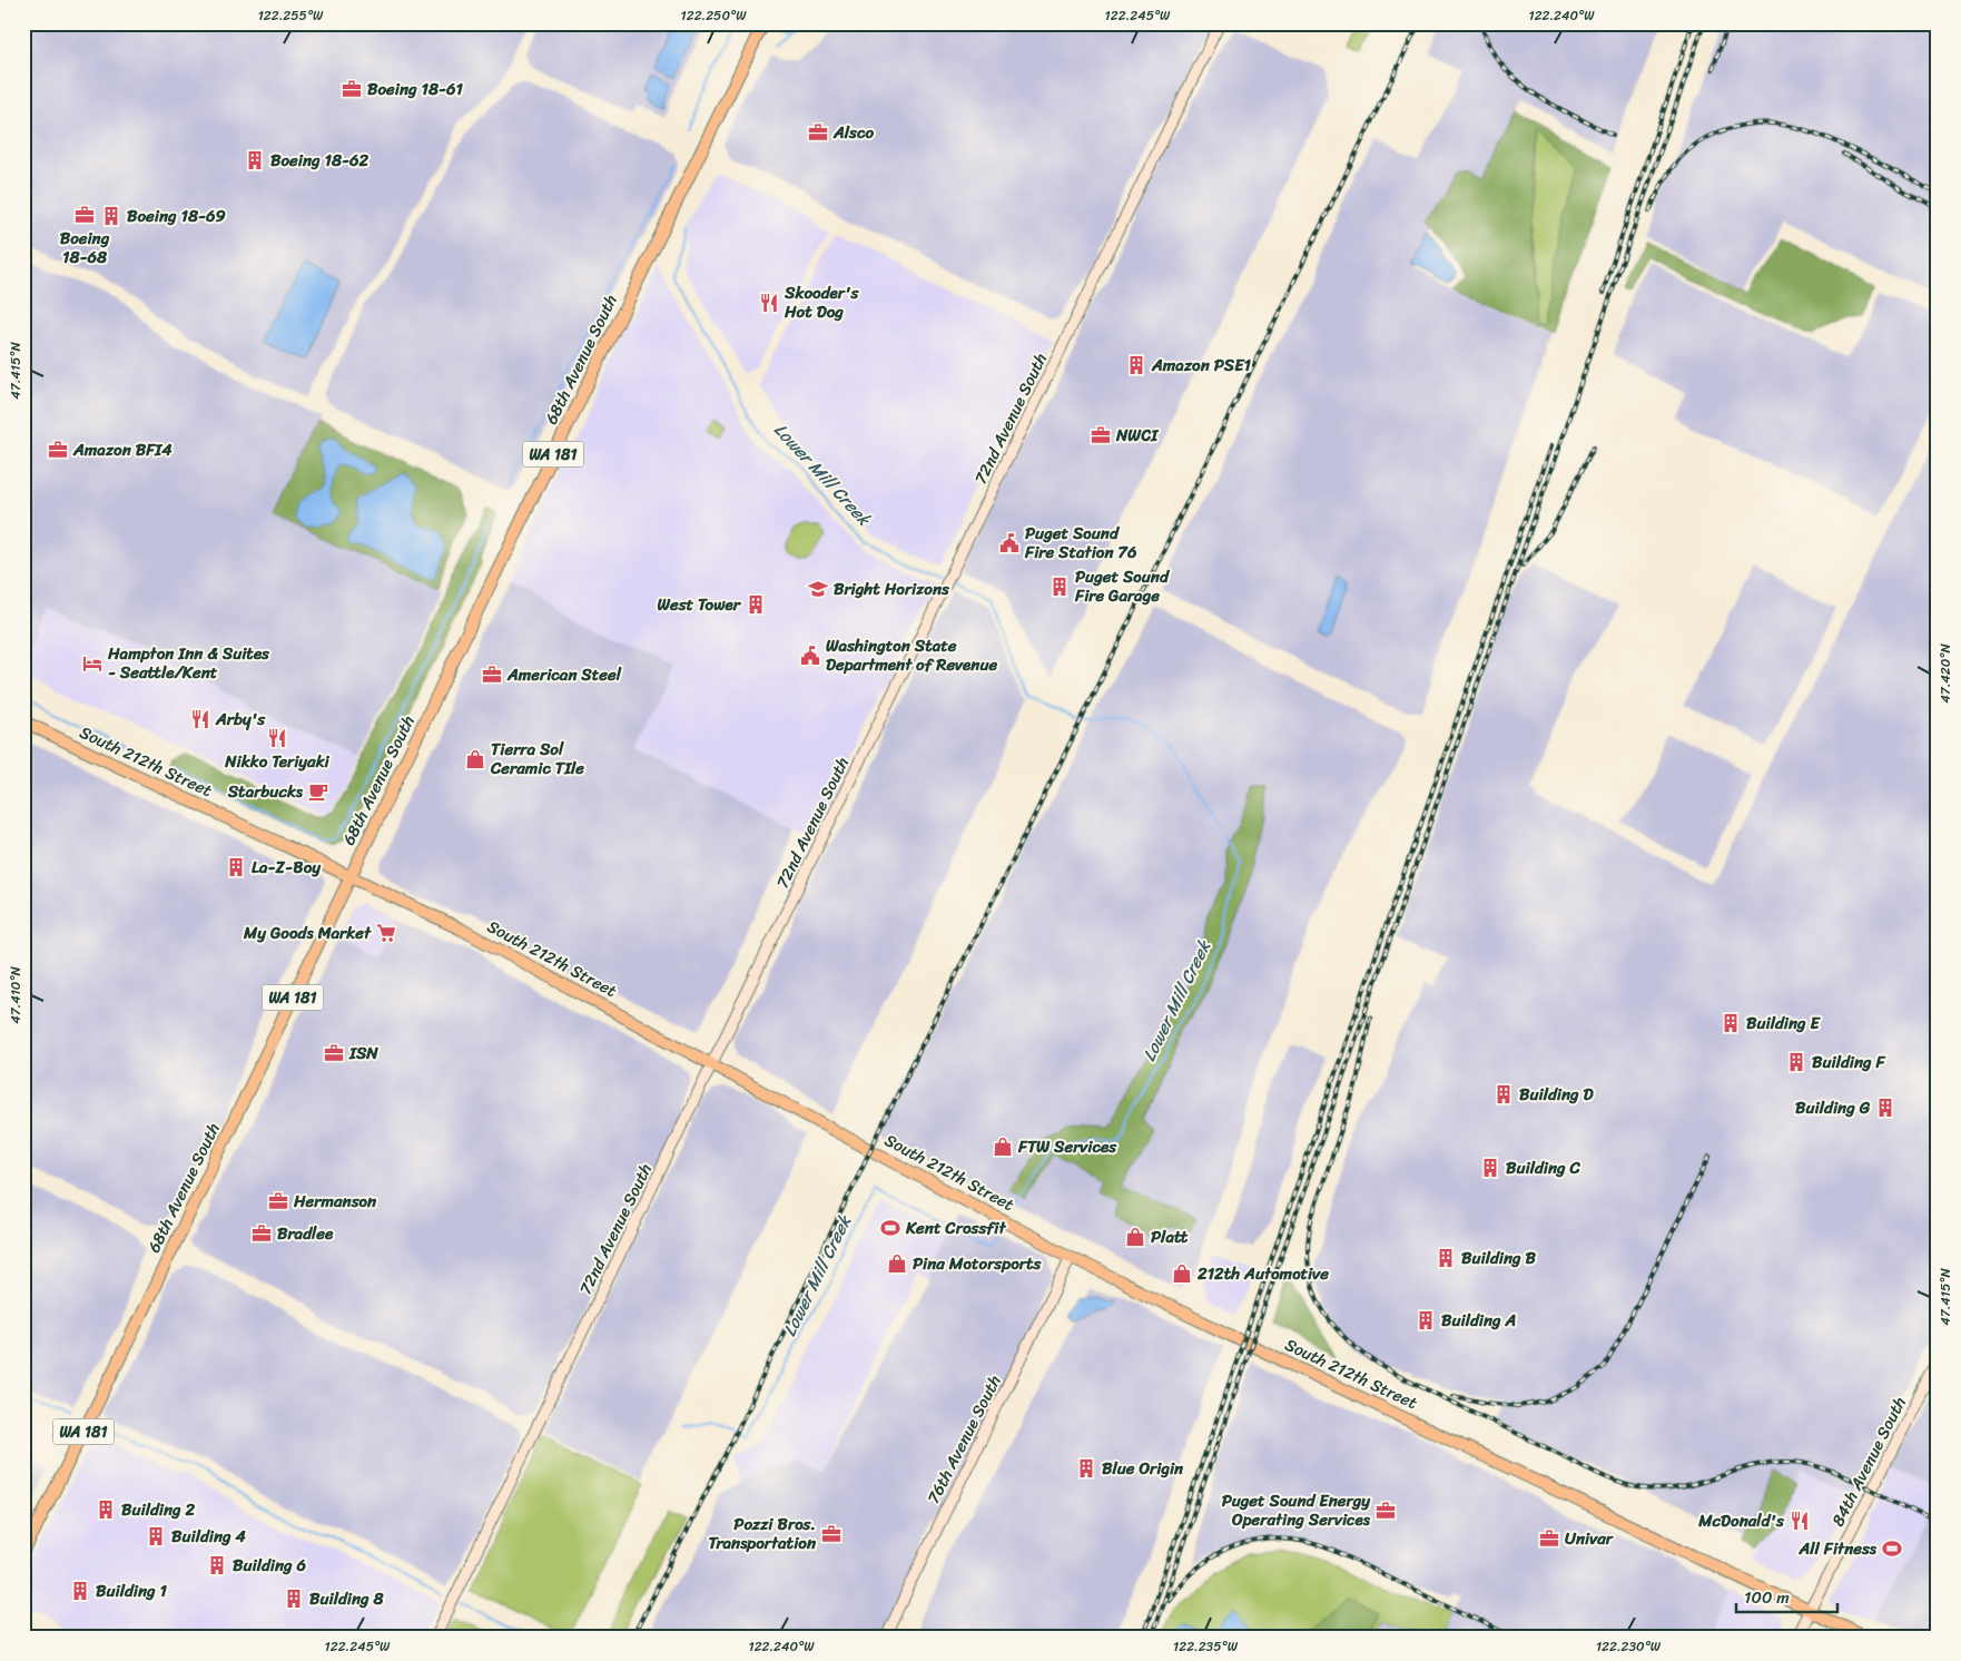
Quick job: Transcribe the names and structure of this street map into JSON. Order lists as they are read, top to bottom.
{
  "streets": {
    "main road": ["68th Avenue South", "WA 181", "South 212th Street"],
    "street": ["72nd Avenue South", "76th Avenue South", "84th Avenue South"]
  },
  "crossings": [
    ["68th Avenue South", "South 212th Street"],
    ["72nd Avenue South", "South 212th Street"],
    ["South 212th Street", "76th Avenue South"],
    ["South 212th Street", "84th Avenue South"]
  ],
  "water": ["Lower Mill Creek"],
  "places": {
    "office": [
      "Boeing 18-61",
      "Alsco",
      "Boeing 18-68",
      "NWCI",
      "Amazon BFI4",
      "American Steel",
      "ISN",
      "Hermanson",
      "Bradlee",
      "Puget Sound Energy Operating Services",
      "Pozzi Bros. Transportation",
      "Univar"
    ],
    "building": [
      "Boeing 18-62",
      "Boeing 18-69",
      "Amazon PSE1",
      "Puget Sound Fire Garage",
      "West Tower",
      "La-Z-Boy",
      "Building E",
      "Building F",
      "Building D",
      "Building G",
      "Building C",
      "Building B",
      "Building A",
      "Blue Origin",
      "Building 2",
      "Building 4",
      "Building 6",
      "Building 1",
      "Building 8"
    ],
    "restaurant": [
      "Skooder's Hot Dog",
      "Arby's",
      "Nikko Teriyaki",
      "McDonald's"
    ],
    "public building": ["Puget Sound Fire Station 76", "Washington State Department of Revenue"],
    "school or university": ["Bright Horizons"],
    "hotel": ["Hampton Inn & Suites - Seattle/Kent"],
    "shop": [
      "Tierra Sol Ceramic TIle",
      "FTW Services",
      "Platt",
      "Pina Motorsports",
      "212th Automotive"
    ],
    "cafe": ["Starbucks"],
    "supermarket": ["My Goods Market"],
    "sports": ["Kent Crossfit", "All Fitness"]
  },
  "scale_bar": "100 m",
  "coordinates": [
    "122.255°W",
    "122.250°W",
    "122.245°W",
    "122.240°W",
    "47.415°N",
    "47.420°N",
    "47.410°N",
    "122.235°W",
    "122.230°W"
  ]
}
